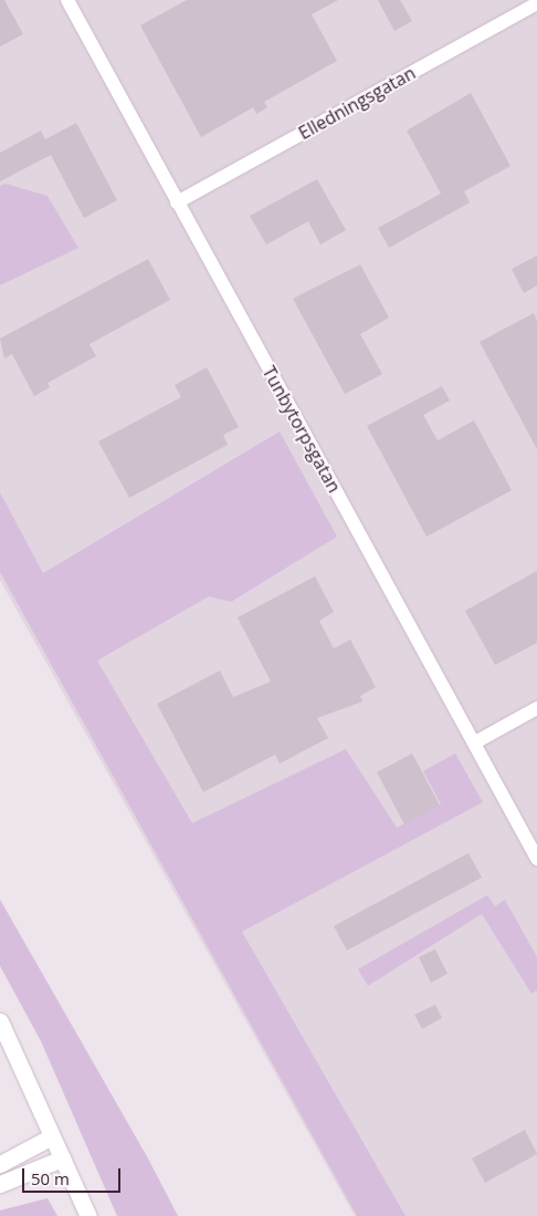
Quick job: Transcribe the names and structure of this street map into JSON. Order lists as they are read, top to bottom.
{
  "streets": {
    "street": ["Elledningsgatan", "Tunbytorpsgatan"]
  },
  "crossings": [
    ["Elledningsgatan", "Tunbytorpsgatan"]
  ],
  "scale_bar": "50 m"
}
